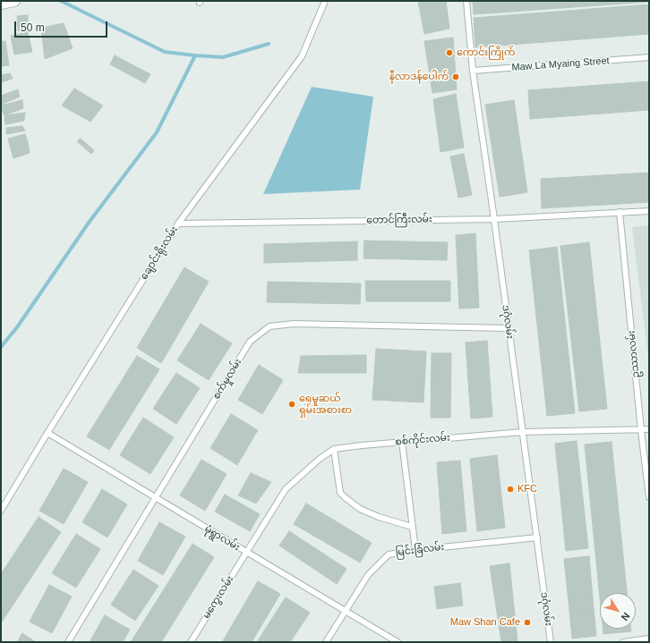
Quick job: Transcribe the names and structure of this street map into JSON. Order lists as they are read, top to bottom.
{
  "streets": {
    "lane": [
      "Maw La Myaing Street",
      "တောင်ကြီးလမ်း",
      "ချောင်းရိုးလမ်း",
      "ဒဂုံလမ်း",
      "ဥဿာလမ်း",
      "စက်မှုလမ်း",
      "စစ်ကိုင်းလမ်း",
      "မုံရွာလမ်း",
      "မြင်းခြံလမ်း",
      "မကွေးလမ်း"
    ]
  },
  "crossings": [
    ["Maw La Myaing Street", "ဒဂုံလမ်း"],
    ["တောင်ကြီးလမ်း", "ချောင်းရိုးလမ်း"],
    ["တောင်ကြီးလမ်း", "ဒဂုံလမ်း"],
    ["တောင်ကြီးလမ်း", "ဥဿာလမ်း"],
    ["ချောင်းရိုးလမ်း", "မုံရွာလမ်း"],
    ["ဒဂုံလမ်း", "စက်မှုလမ်း"],
    ["ဒဂုံလမ်း", "စစ်ကိုင်းလမ်း"],
    ["ဒဂုံလမ်း", "မြင်းခြံလမ်း"],
    ["ဥဿာလမ်း", "စစ်ကိုင်းလမ်း"],
    ["စက်မှုလမ်း", "မုံရွာလမ်း"],
    ["စစ်ကိုင်းလမ်း", "မုံရွာလမ်း"],
    ["စစ်ကိုင်းလမ်း", "မကွေးလမ်း"],
    ["မုံရွာလမ်း", "မြင်းခြံလမ်း"],
    ["မုံရွာလမ်း", "မကွေးလမ်း"]
  ],
  "places": [
    "ကောင်းကြိုက်",
    "နီလာဒန်ပေါက်",
    "ရွှေမူဆယ် ရှမ်းအစားစာ",
    "KFC",
    "Maw Shan Cafe"
  ],
  "scale_bar": "50 m",
  "north": "bottom right"
}
